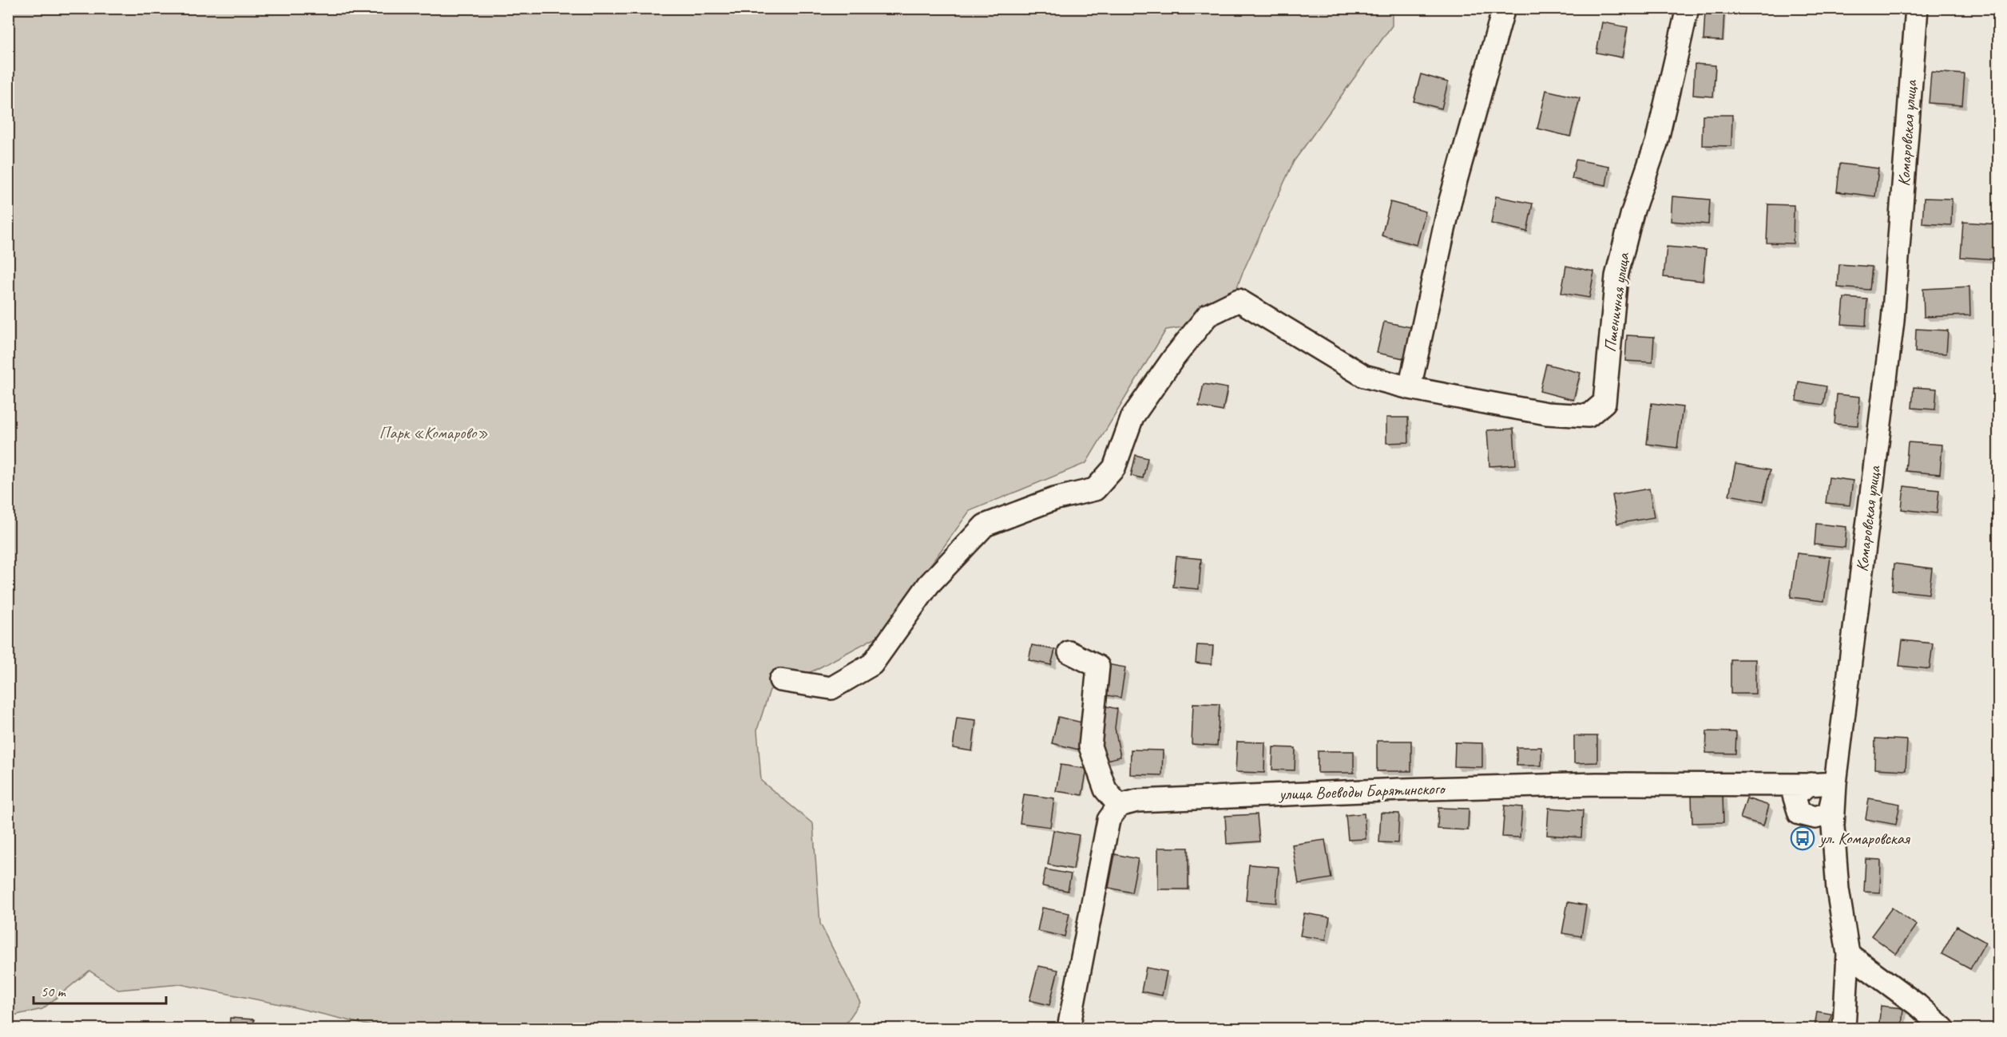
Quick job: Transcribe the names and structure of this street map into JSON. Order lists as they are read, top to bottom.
{
  "streets": {
    "street": ["Комаровская улица", "Пшеничная улица", "улица Воеводы Барятинского"]
  },
  "crossings": [
    ["Комаровская улица", "улица Воеводы Барятинского"]
  ],
  "parks": ["Парк «Комарово»"],
  "places": {
    "bus stop": ["ул. Комаровская"]
  },
  "scale_bar": "50 m"
}
